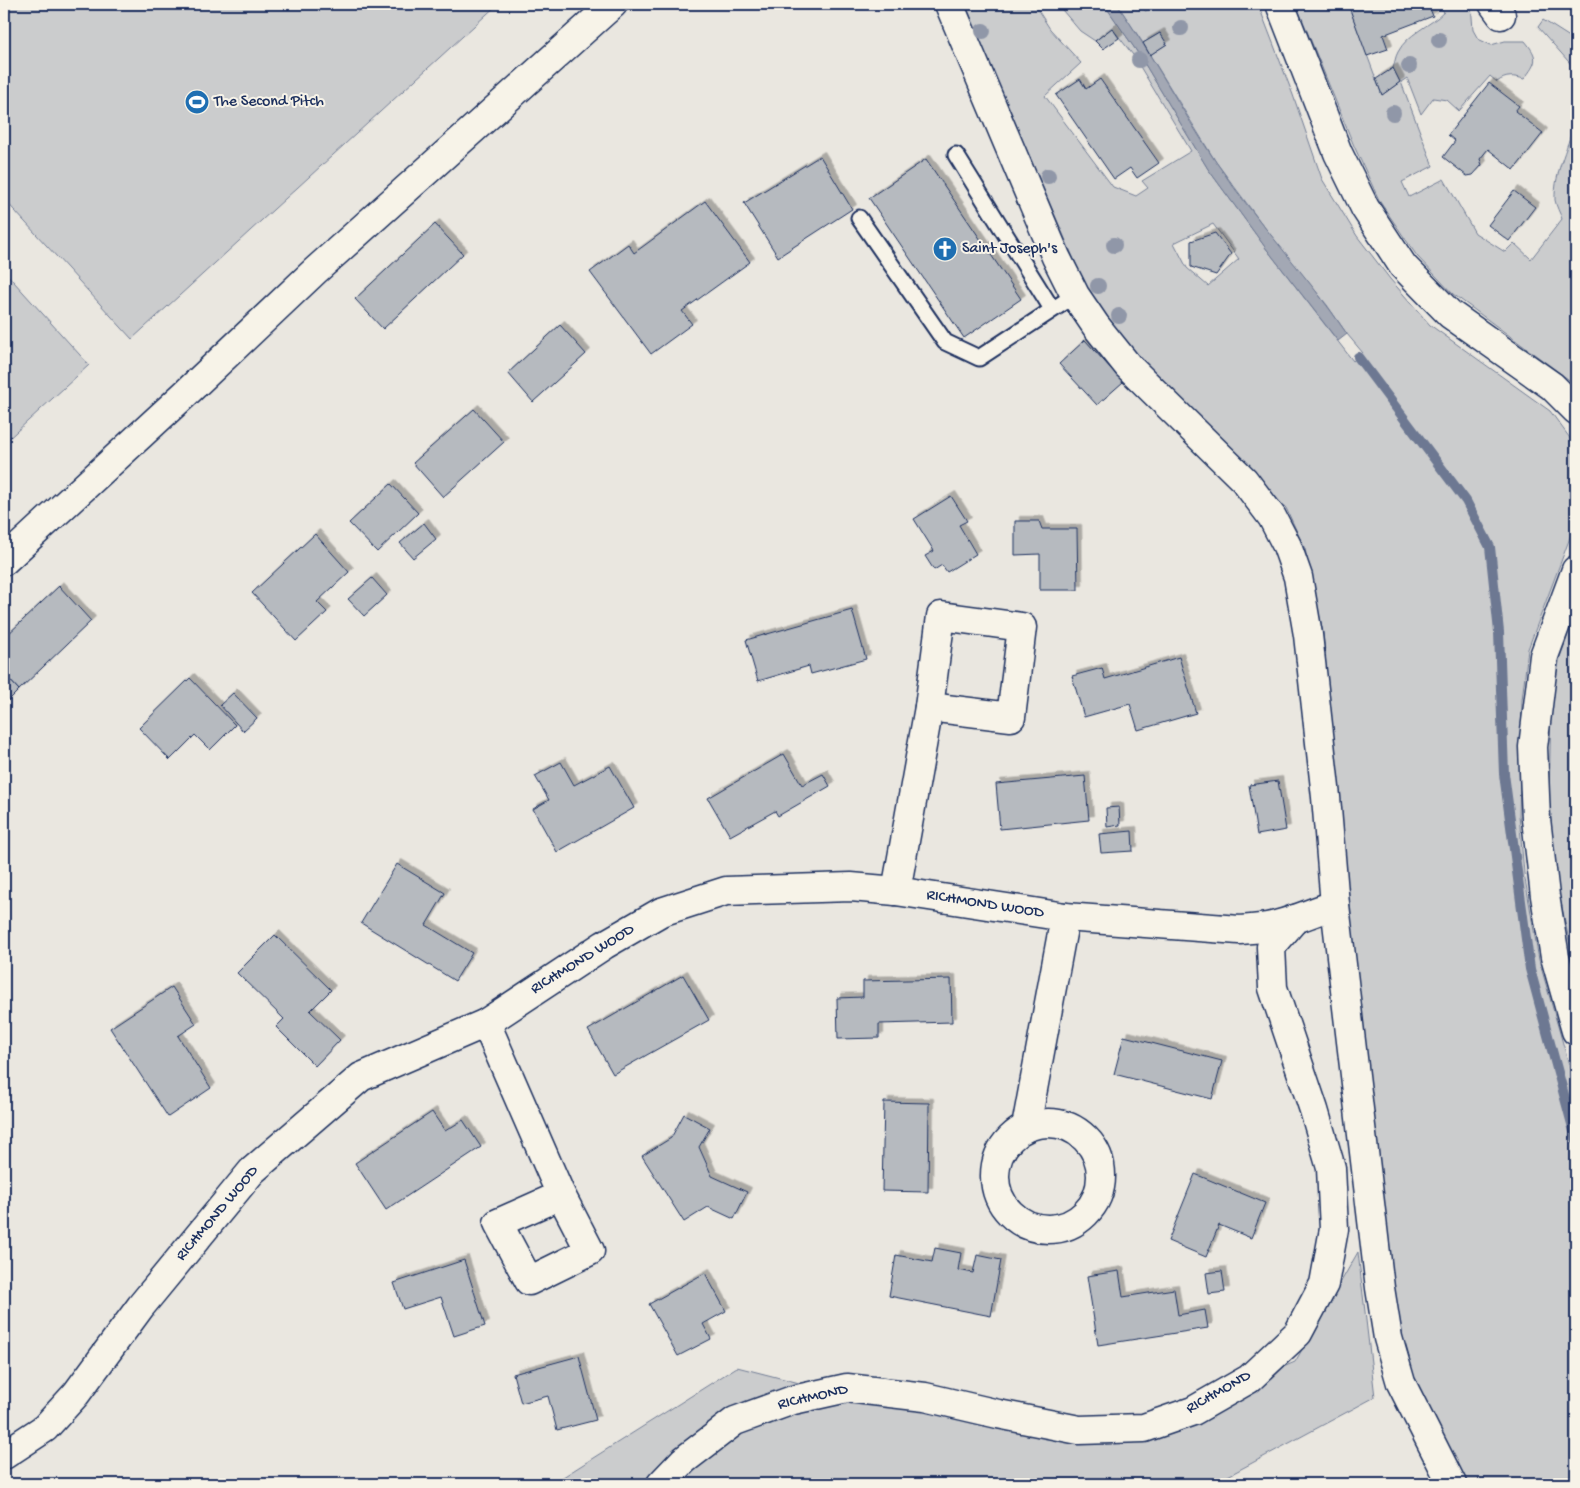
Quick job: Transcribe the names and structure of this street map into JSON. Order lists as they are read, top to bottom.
{
  "streets": {
    "street": ["RICHMOND WOOD", "RICHMOND"]
  },
  "crossings": [
    ["RICHMOND WOOD", "RICHMOND"]
  ],
  "places": {
    "sports": ["The Second Pitch"],
    "church": ["Saint Joseph's"]
  }
}
